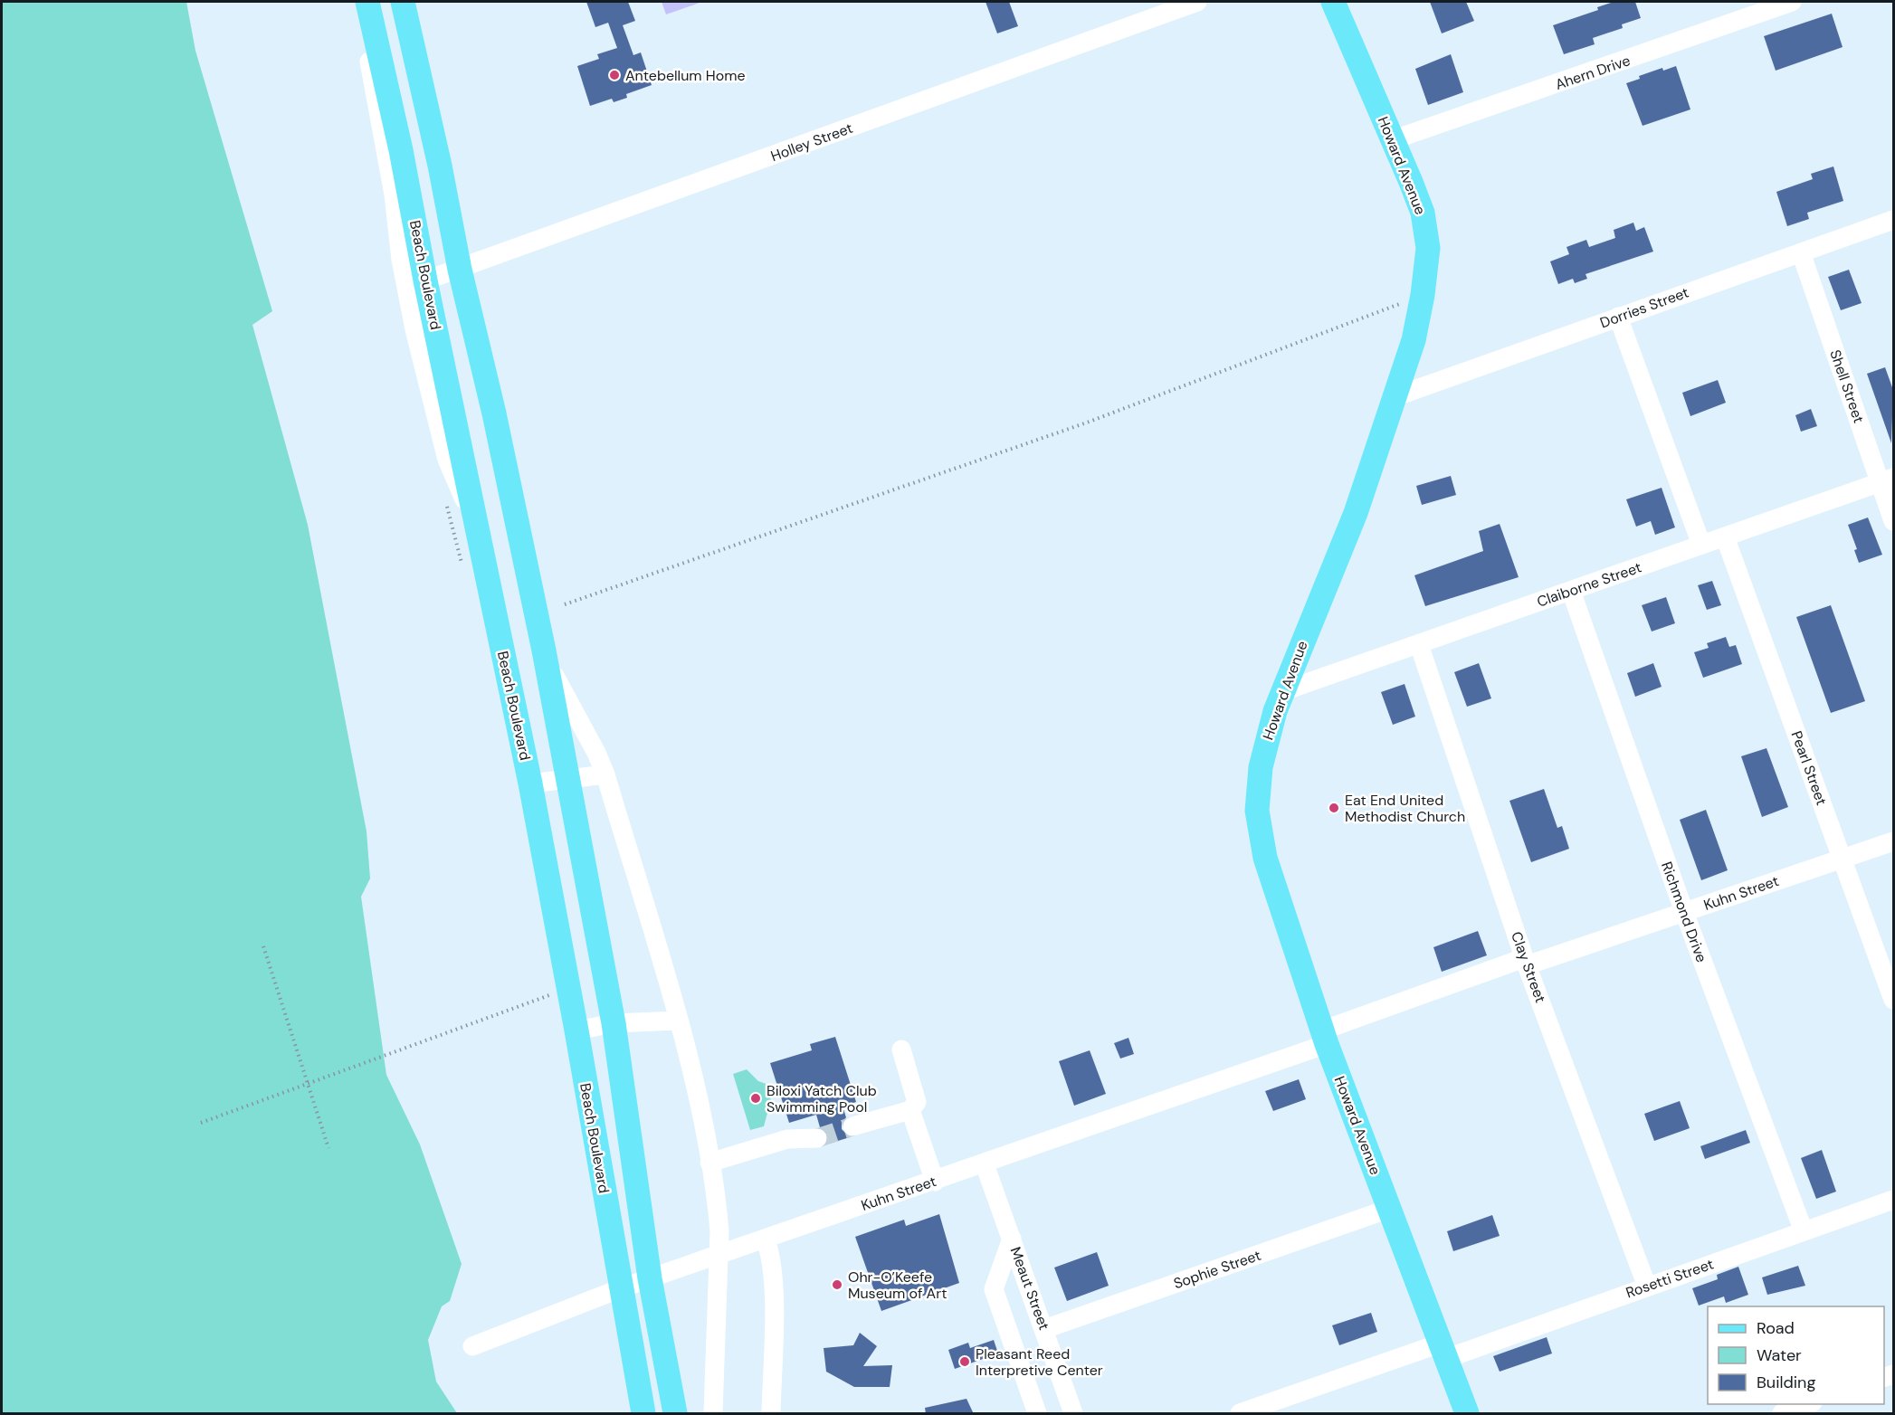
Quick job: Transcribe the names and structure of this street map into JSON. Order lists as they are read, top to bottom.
{
  "streets": {
    "main road": ["Howard Avenue", "Beach Boulevard"],
    "street": [
      "Ahern Drive",
      "Holley Street",
      "Dorries Street",
      "Shell Street",
      "Claiborne Street",
      "Pearl Street",
      "Kuhn Street",
      "Richmond Drive",
      "Clay Street",
      "Sophie Street",
      "Rosetti Street",
      "Meaut Street"
    ]
  },
  "crossings": [
    ["Ahern Drive", "Howard Avenue"],
    ["Holley Street", "Beach Boulevard"],
    ["Howard Avenue", "Dorries Street"],
    ["Howard Avenue", "Claiborne Street"],
    ["Howard Avenue", "Kuhn Street"],
    ["Howard Avenue", "Sophie Street"],
    ["Howard Avenue", "Rosetti Street"],
    ["Beach Boulevard", "Kuhn Street"],
    ["Dorries Street", "Shell Street"],
    ["Shell Street", "Claiborne Street"],
    ["Claiborne Street", "Pearl Street"],
    ["Claiborne Street", "Richmond Drive"],
    ["Claiborne Street", "Clay Street"],
    ["Pearl Street", "Kuhn Street"],
    ["Kuhn Street", "Richmond Drive"],
    ["Kuhn Street", "Clay Street"],
    ["Kuhn Street", "Meaut Street"],
    ["Richmond Drive", "Rosetti Street"],
    ["Clay Street", "Rosetti Street"],
    ["Sophie Street", "Meaut Street"]
  ],
  "places": [
    "Antebellum Home",
    "Eat End United Methodist Church",
    "Biloxi Yatch Club Swimming Pool",
    "Ohr-O’Keefe Museum of Art",
    "Pleasant Reed Interpretive Center"
  ],
  "legend": ["Road", "Water", "Building"]
}
